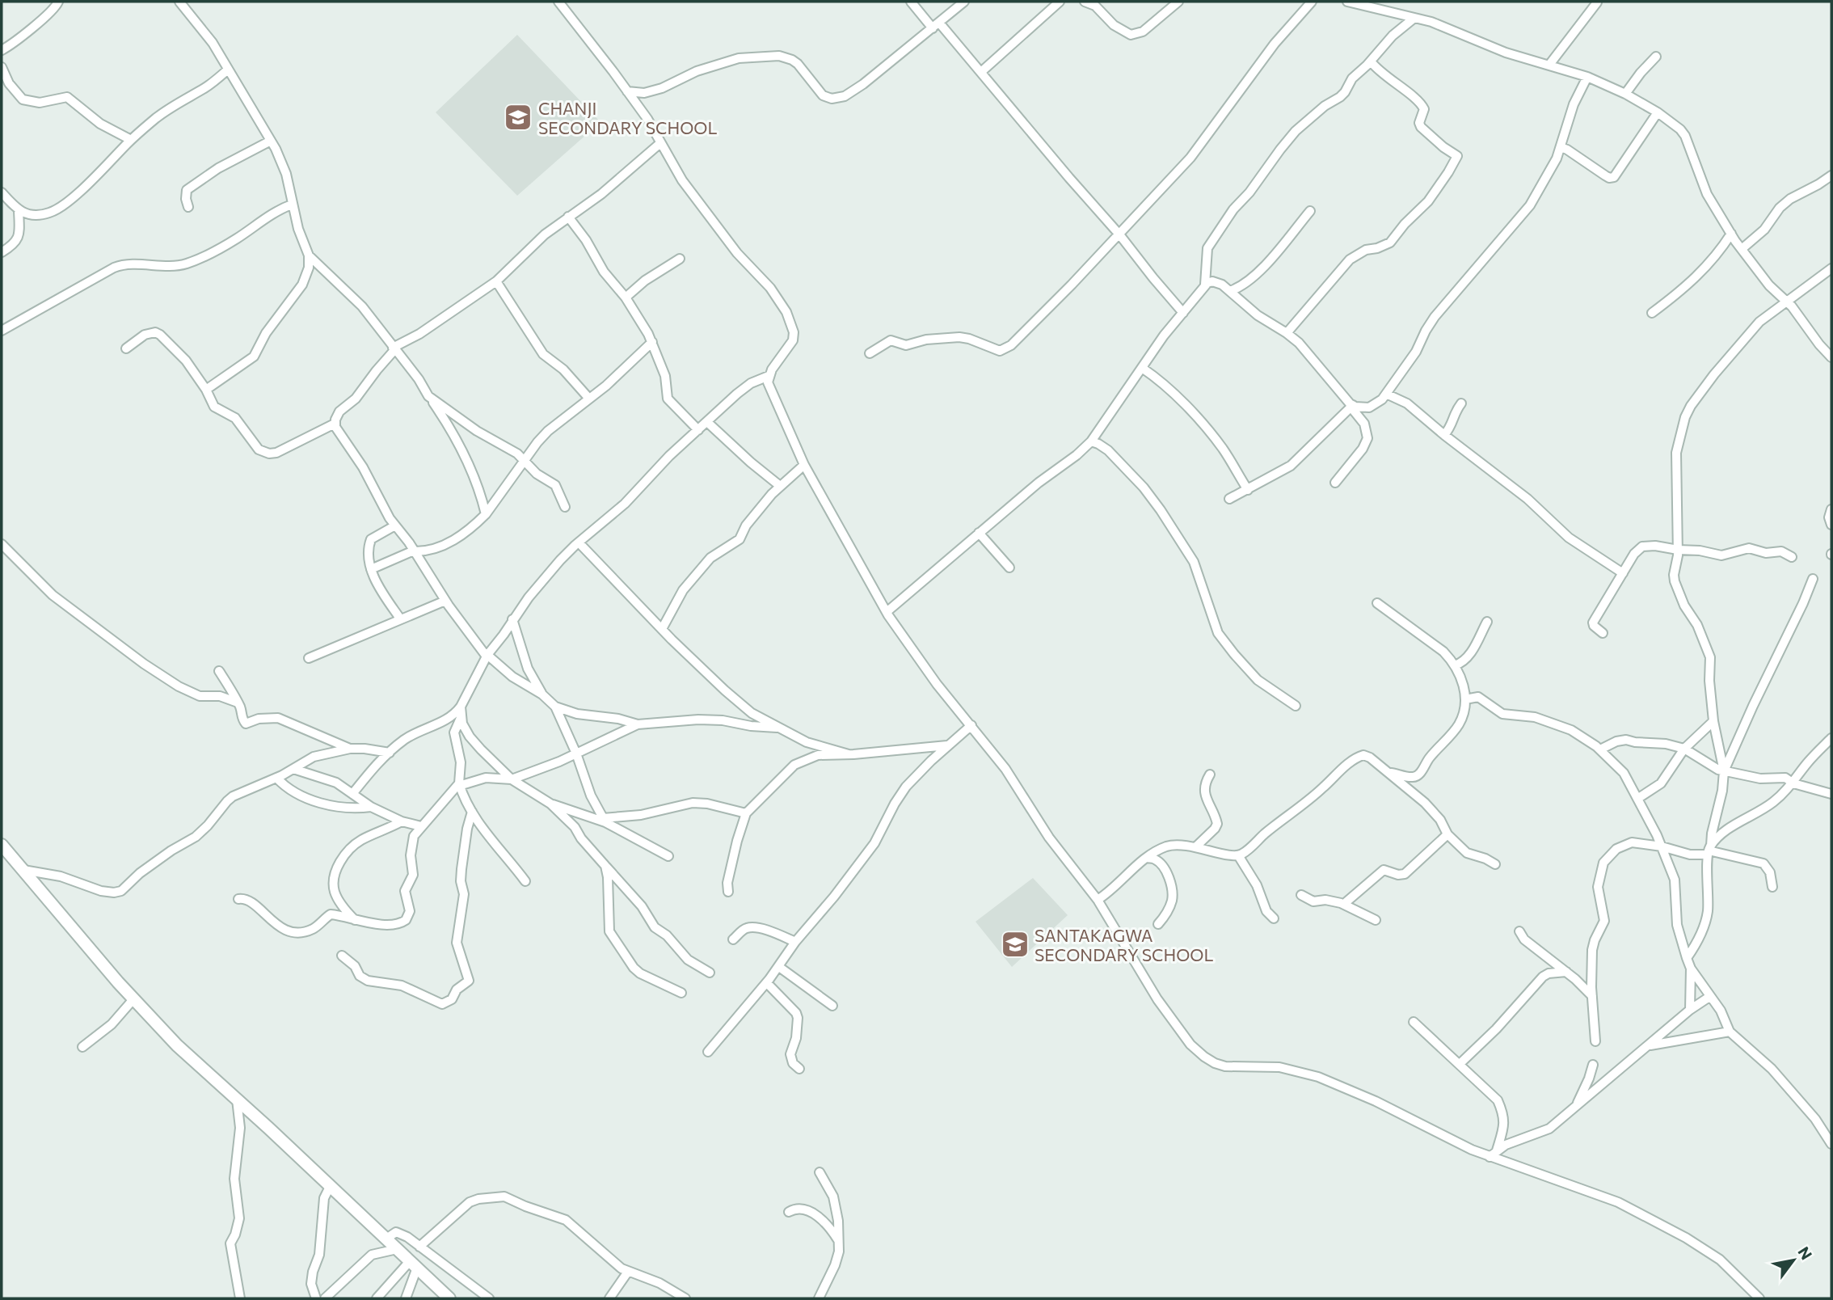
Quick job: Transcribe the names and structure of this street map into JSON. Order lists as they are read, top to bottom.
{
  "places": {
    "school or university": ["CHANJI SECONDARY SCHOOL", "SANTAKAGWA SECONDARY SCHOOL"]
  },
  "north": "top right"
}
